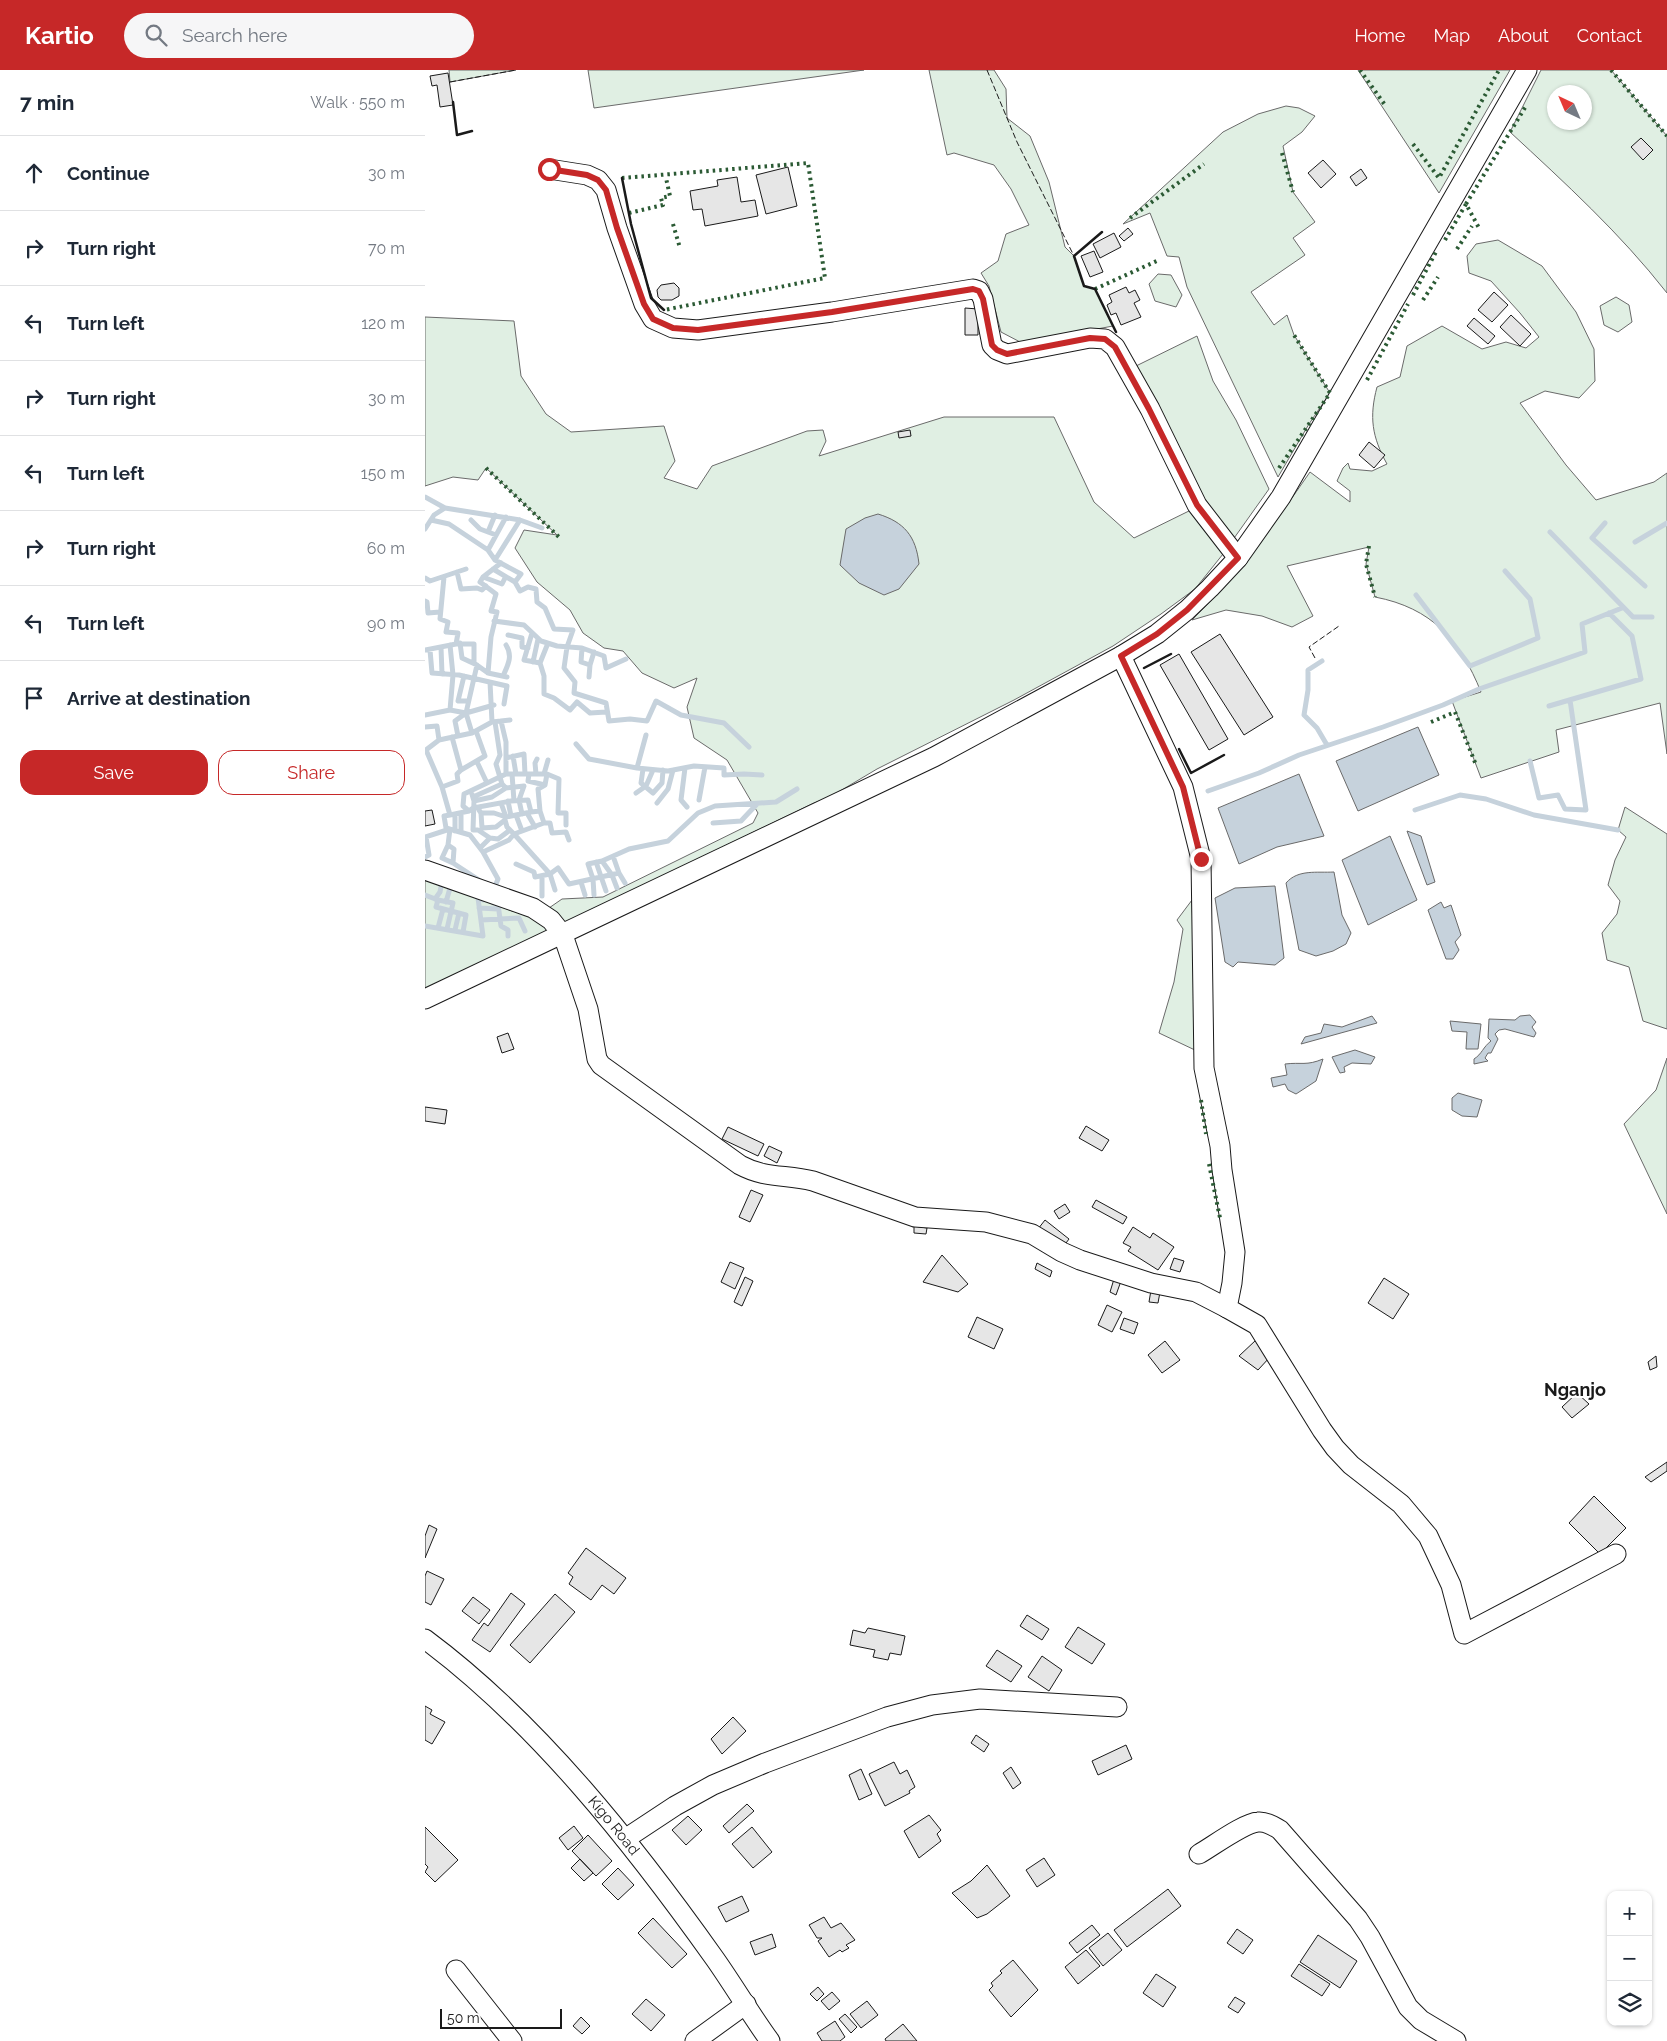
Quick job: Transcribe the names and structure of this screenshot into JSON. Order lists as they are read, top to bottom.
{
  "streets": {
    "street": ["Kigo Road"]
  },
  "districts": ["Nganjo"],
  "scale_bar": "50 m",
  "north": "top left",
  "page": {
    "header": "Kartio",
    "search": "Search here",
    "nav": [
      "Home",
      "Map",
      "About",
      "Contact"
    ],
    "heading": ["7 min", "Walk · 550 m"],
    "list": [
      ["Continue", "30 m"],
      ["Turn right", "70 m"],
      ["Turn left", "120 m"],
      ["Turn right", "30 m"],
      ["Turn left", "150 m"],
      ["Turn right", "60 m"],
      ["Turn left", "90 m"],
      "Arrive at destination"
    ],
    "buttons": ["Save", "Share"],
    "map_buttons": ["+", "−"],
    "scale": "50 m"
  }
}
